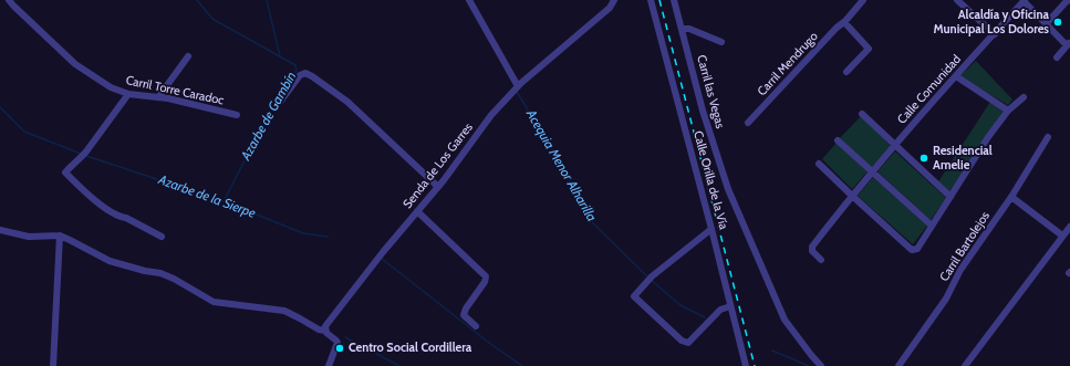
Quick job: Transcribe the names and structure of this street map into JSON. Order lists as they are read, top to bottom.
{
  "streets": {
    "street": [
      "Carril Mendrugo",
      "Calle Comunidad",
      "Carril Torre Caradoc",
      "Carril las Vegas",
      "Senda de Los Garres",
      "Calle Orilla de la Vía",
      "Carril Bartolejos"
    ]
  },
  "water": ["Azarbe de Gambín", "Acequia Menor Alharilla", "Azarbe de la Sierpe"],
  "places": ["Alcaldía y Oficina Municipal Los Dolores", "Residencial Amelie", "Centro Social Cordillera"]
}
